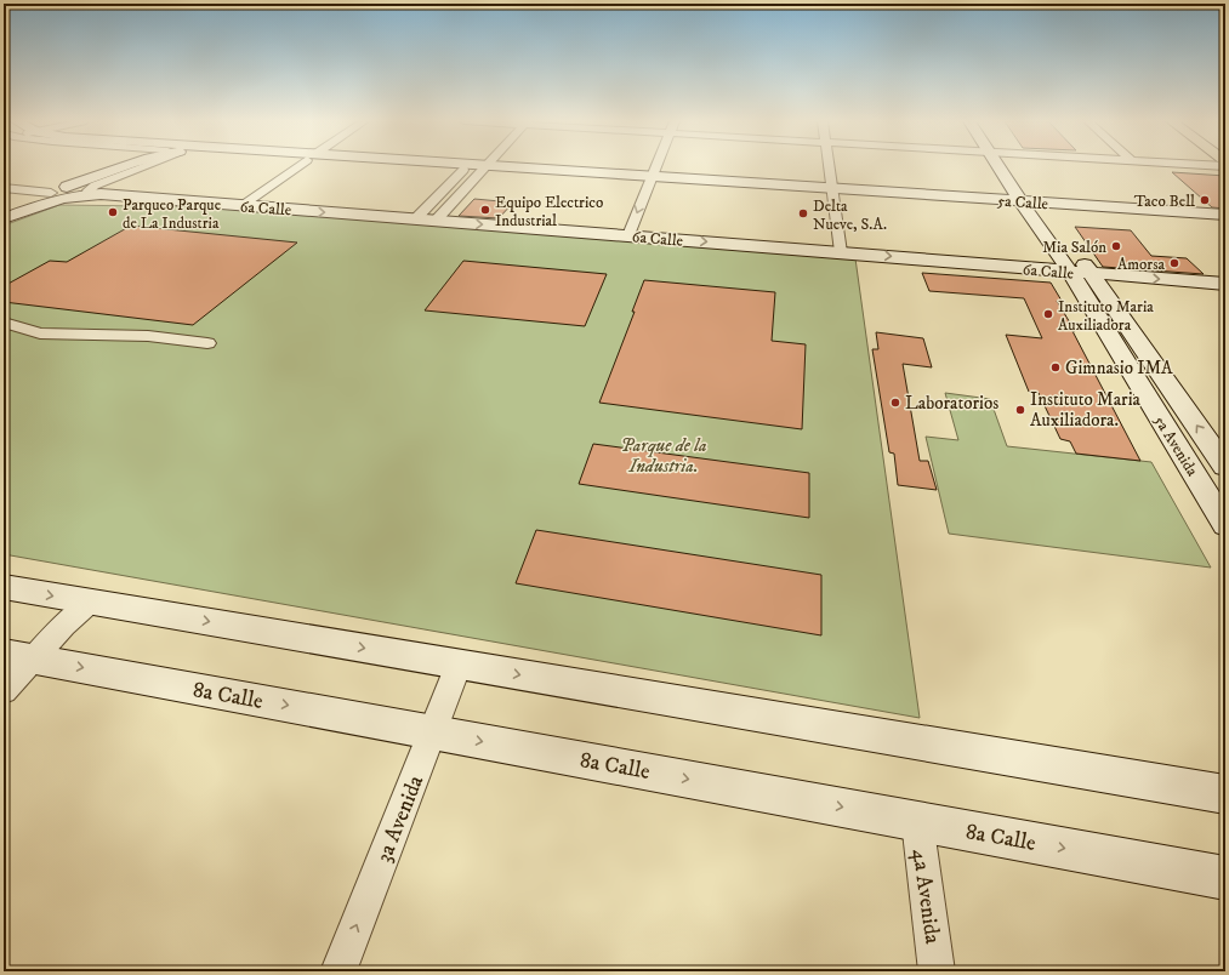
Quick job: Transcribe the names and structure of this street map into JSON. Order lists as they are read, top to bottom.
{
  "streets": {
    "main road": [
      "5a Calle",
      "6a Calle",
      "5a Avenida",
      "8a Calle"
    ],
    "street": ["3a Avenida", "4a Avenida"]
  },
  "crossings": [
    ["5a Calle", "5a Avenida"],
    ["6a Calle", "5a Avenida"],
    ["8a Calle", "3a Avenida"],
    ["8a Calle", "4a Avenida"]
  ],
  "one_way": ["6a Calle", "3a Avenida"],
  "parks": ["Parque de la Industria."],
  "places": [
    "Taco Bell",
    "Equipo Electrico Industrial",
    "Parqueo Parque de La Industria",
    "Delta Nueve, S.A.",
    "Mia Salón",
    "Amorsa",
    "Instituto Maria Auxiliadora",
    "Gimnasio IMA",
    "Laboratorios",
    "Instituto Maria Auxiliadora."
  ]
}
